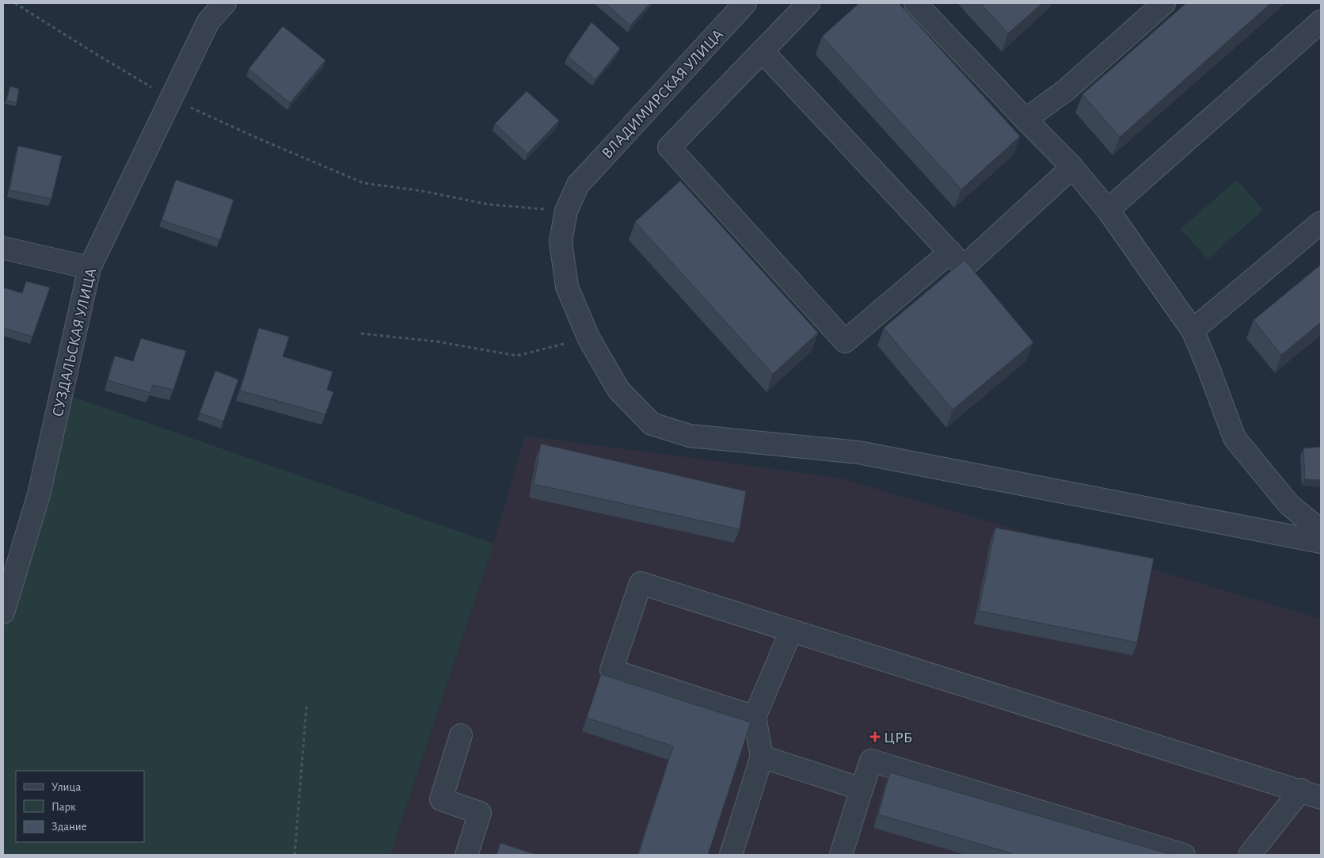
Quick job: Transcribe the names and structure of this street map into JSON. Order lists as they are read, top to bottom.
{
  "streets": {
    "street": ["ВЛАДИМИРСКАЯ УЛИЦА", "СУЗДАЛЬСКАЯ УЛИЦА"]
  },
  "places": {
    "health": ["ЦРБ"]
  },
  "legend": ["Улица", "Парк", "Здание"]
}
